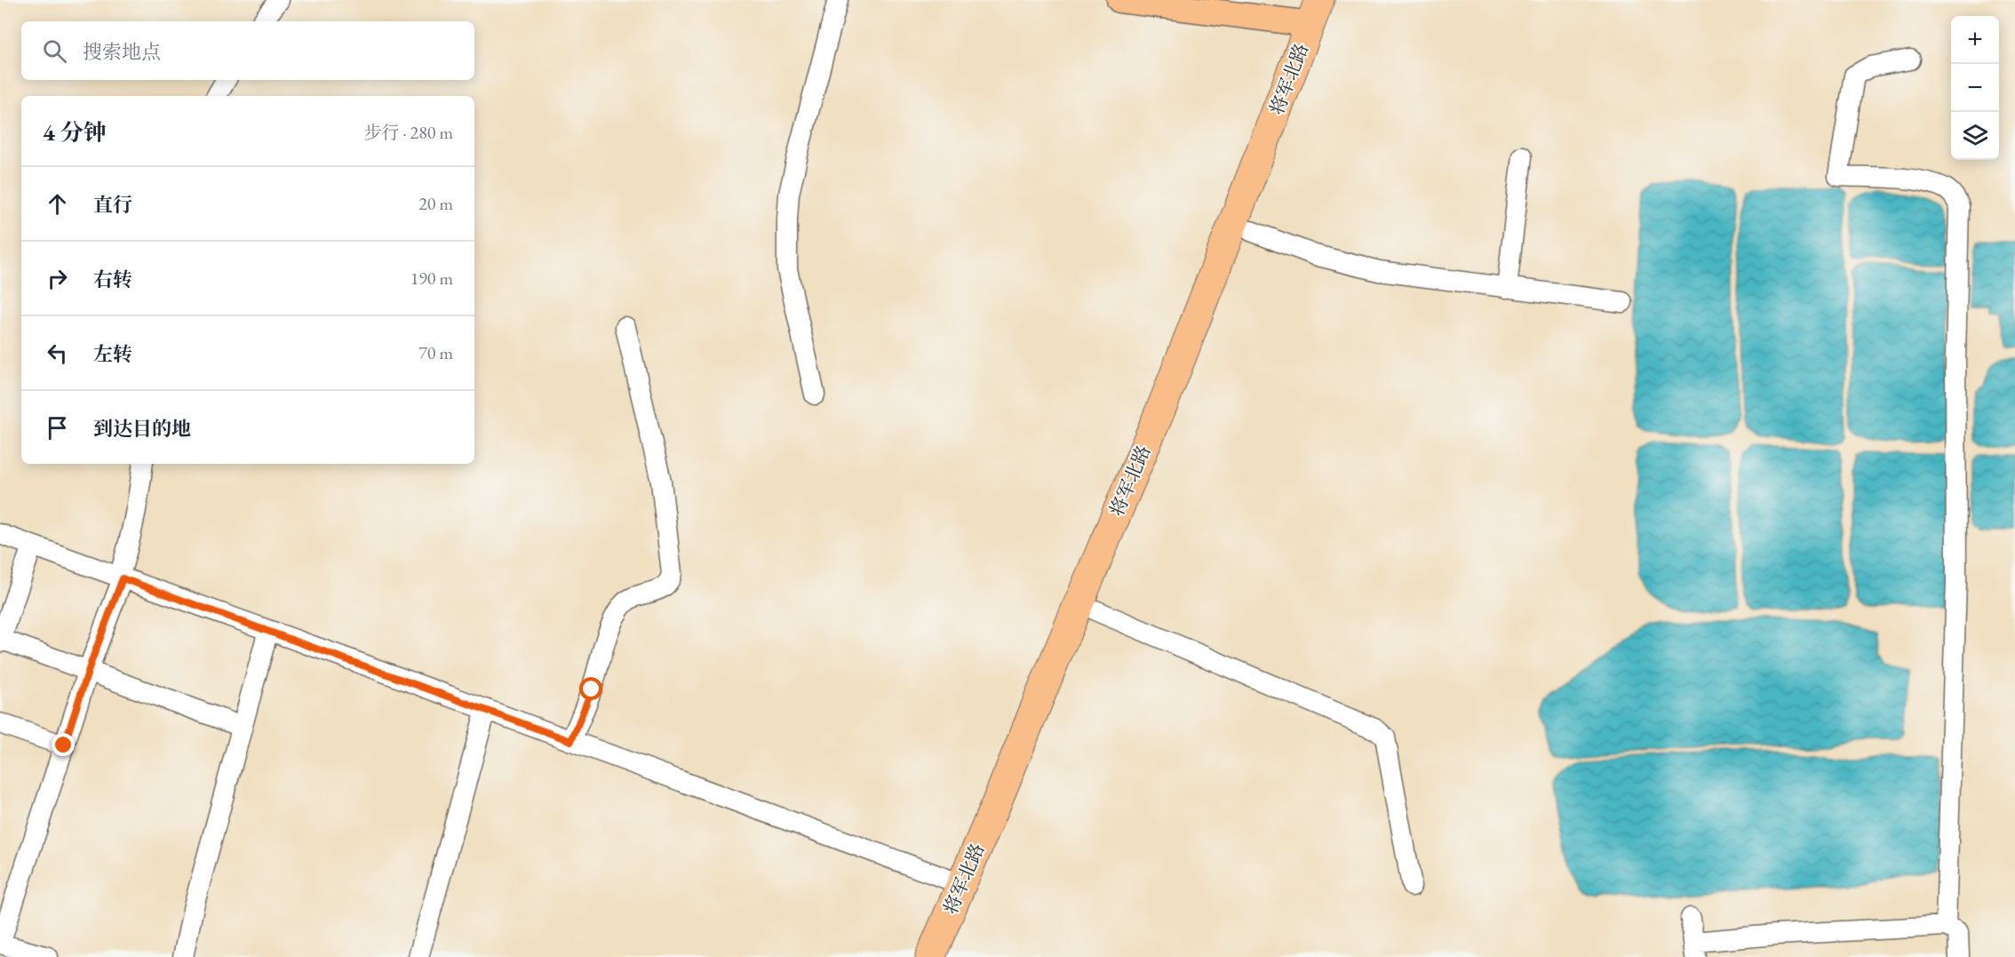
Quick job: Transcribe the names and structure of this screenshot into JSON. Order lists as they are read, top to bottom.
{
  "streets": {
    "highway": ["将军北路"]
  },
  "page": {
    "map_buttons": ["+", "−"],
    "search": "搜索地点",
    "heading": ["4 分钟", "步行 · 280 m"],
    "list": [
      ["直行", "20 m"],
      ["右转", "190 m"],
      ["左转", "70 m"],
      "到达目的地"
    ]
  }
}
